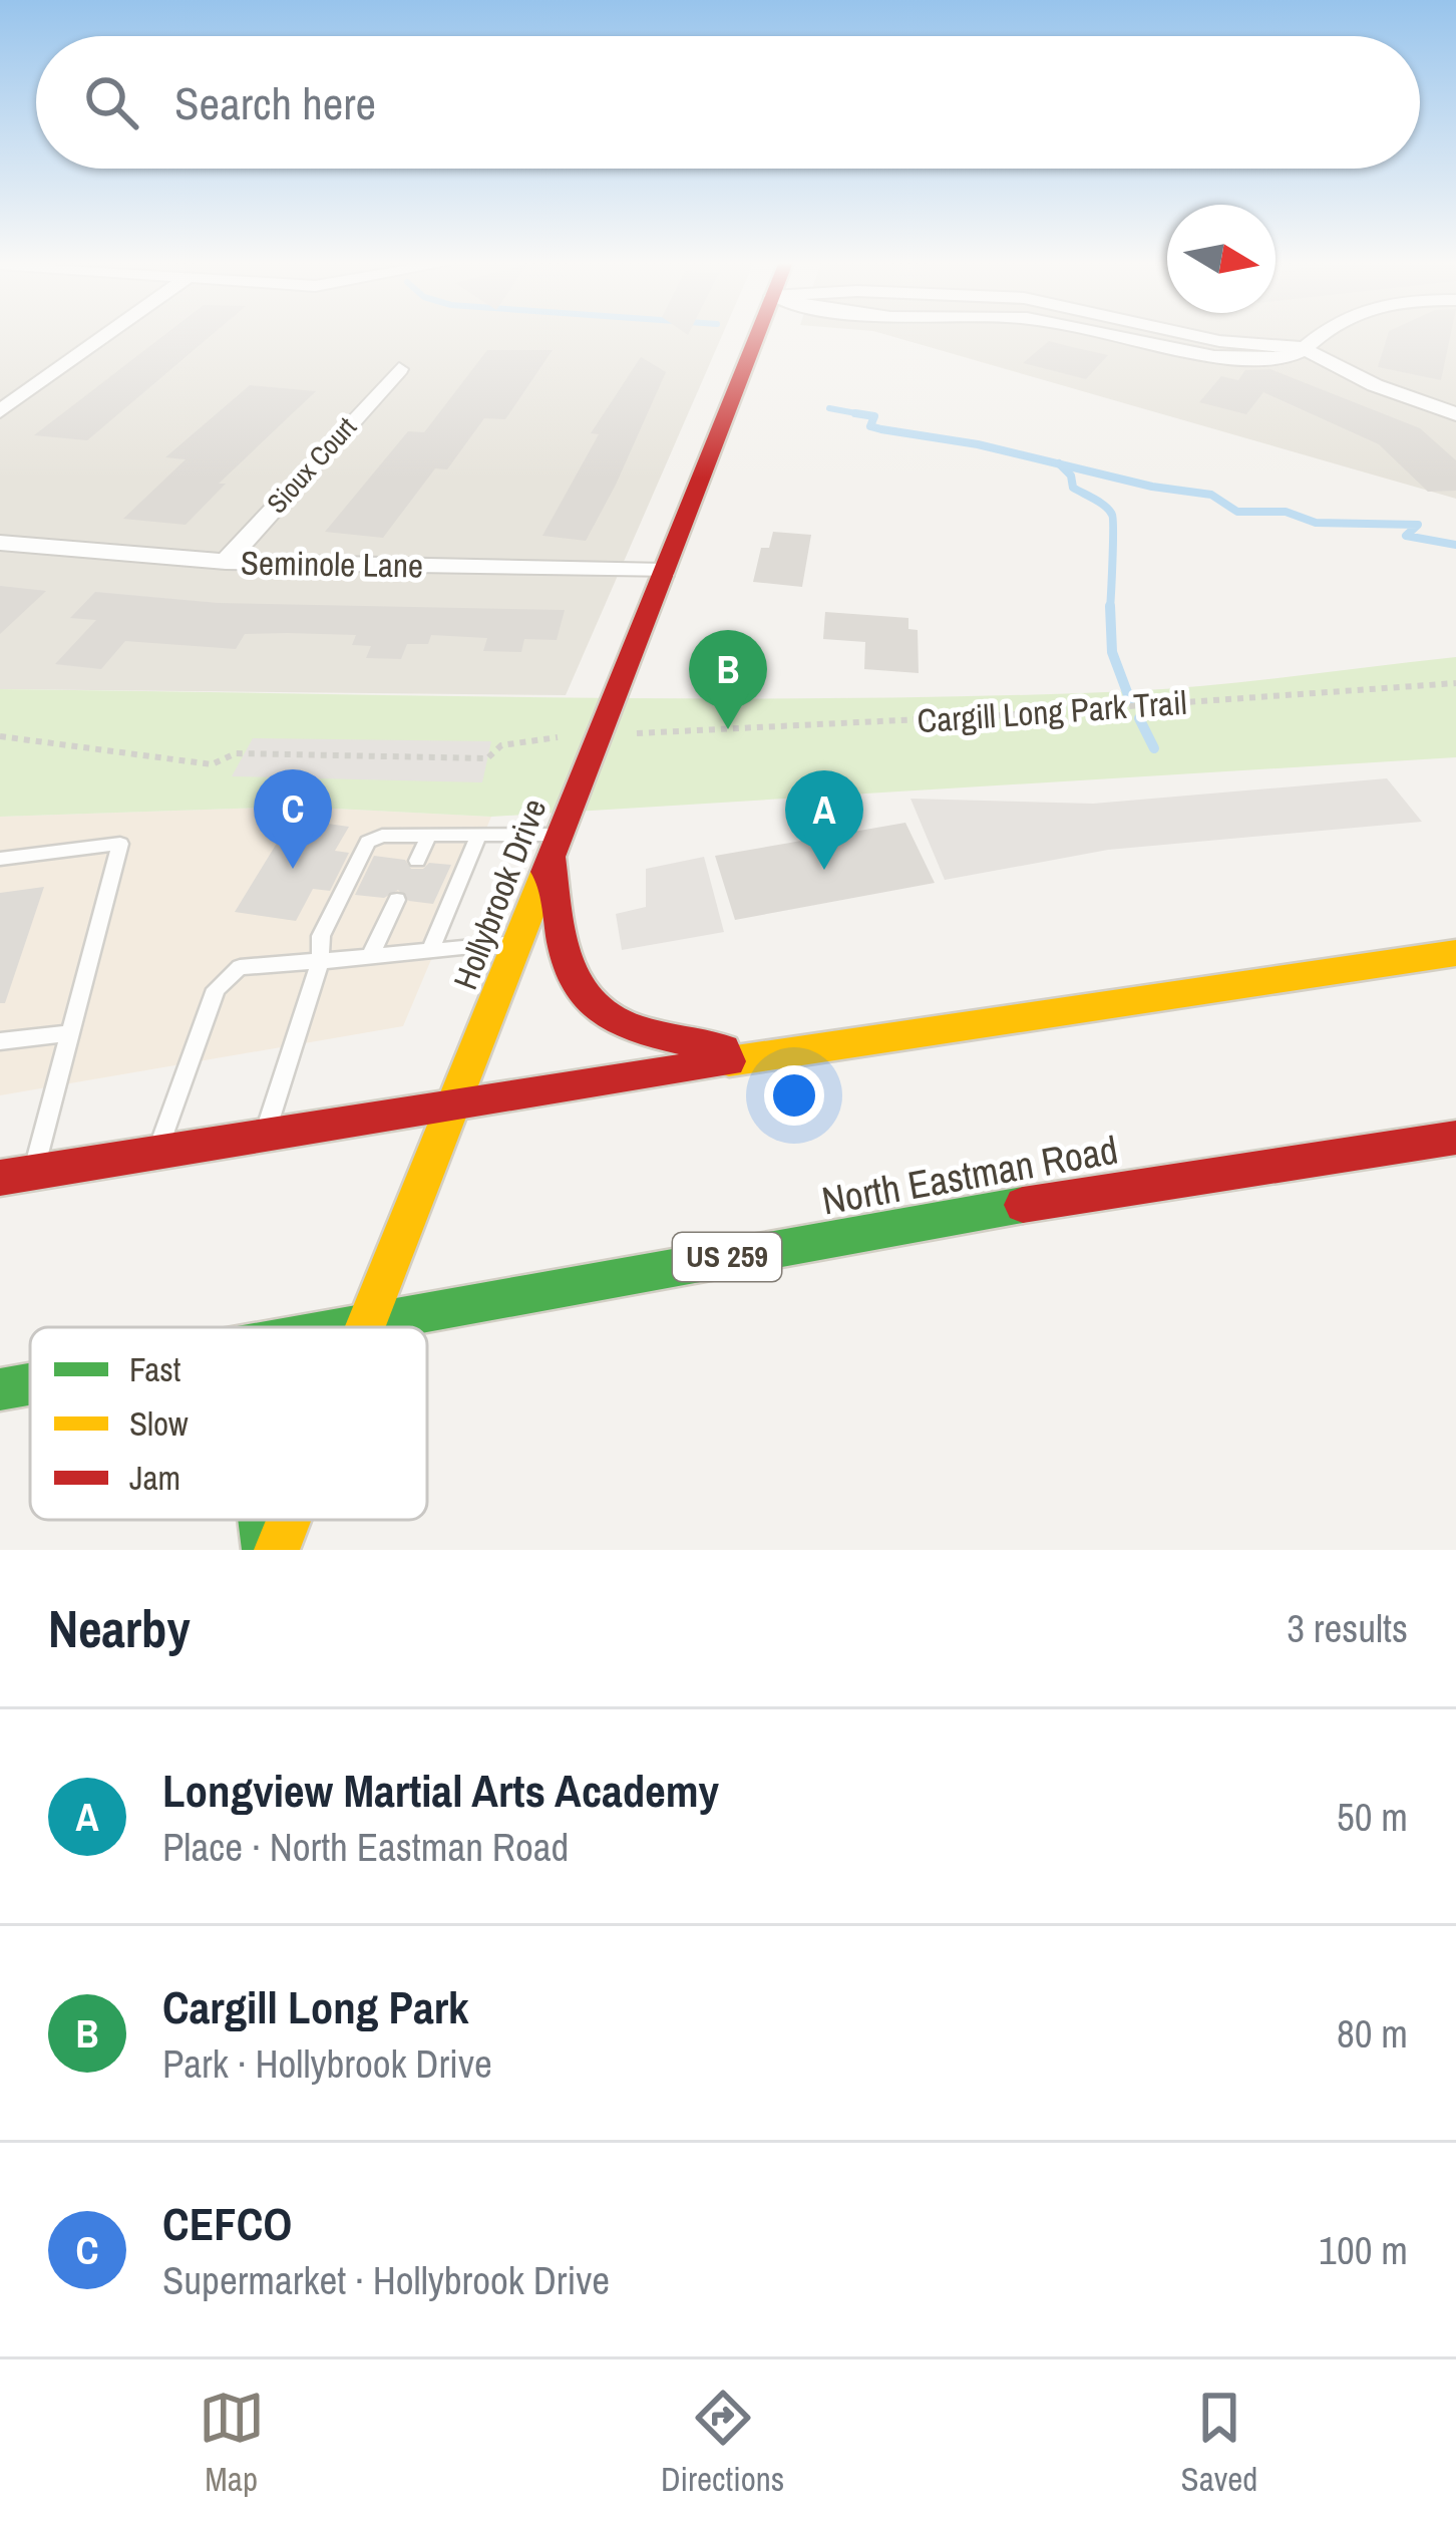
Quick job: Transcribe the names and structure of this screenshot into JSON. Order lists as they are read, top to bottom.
{
  "streets": {
    "main road": ["Hollybrook Drive", "North Eastman Road", "US 259"],
    "street": ["Sioux Court", "Seminole Lane"],
    "path": ["Cargill Long Park Trail"]
  },
  "crossings": [
    ["Sioux Court", "Seminole Lane"],
    ["Seminole Lane", "Hollybrook Drive"],
    ["Hollybrook Drive", "North Eastman Road"]
  ],
  "legend": ["Fast", "Slow", "Jam"],
  "north": "right",
  "page": {
    "search": "Search here",
    "pins": ["B", "C", "A"],
    "heading": ["Nearby", "3 results"],
    "list": [
      {
        "mark": "A",
        "name": "Longview Martial Arts Academy",
        "note": "Place · North Eastman Road",
        "value": "50 m"
      },
      {
        "mark": "B",
        "name": "Cargill Long Park",
        "note": "Park · Hollybrook Drive",
        "value": "80 m"
      },
      {
        "mark": "C",
        "name": "CEFCO",
        "note": "Supermarket · Hollybrook Drive",
        "value": "100 m"
      }
    ],
    "nav": ["Map", "Directions", "Saved"]
  }
}
